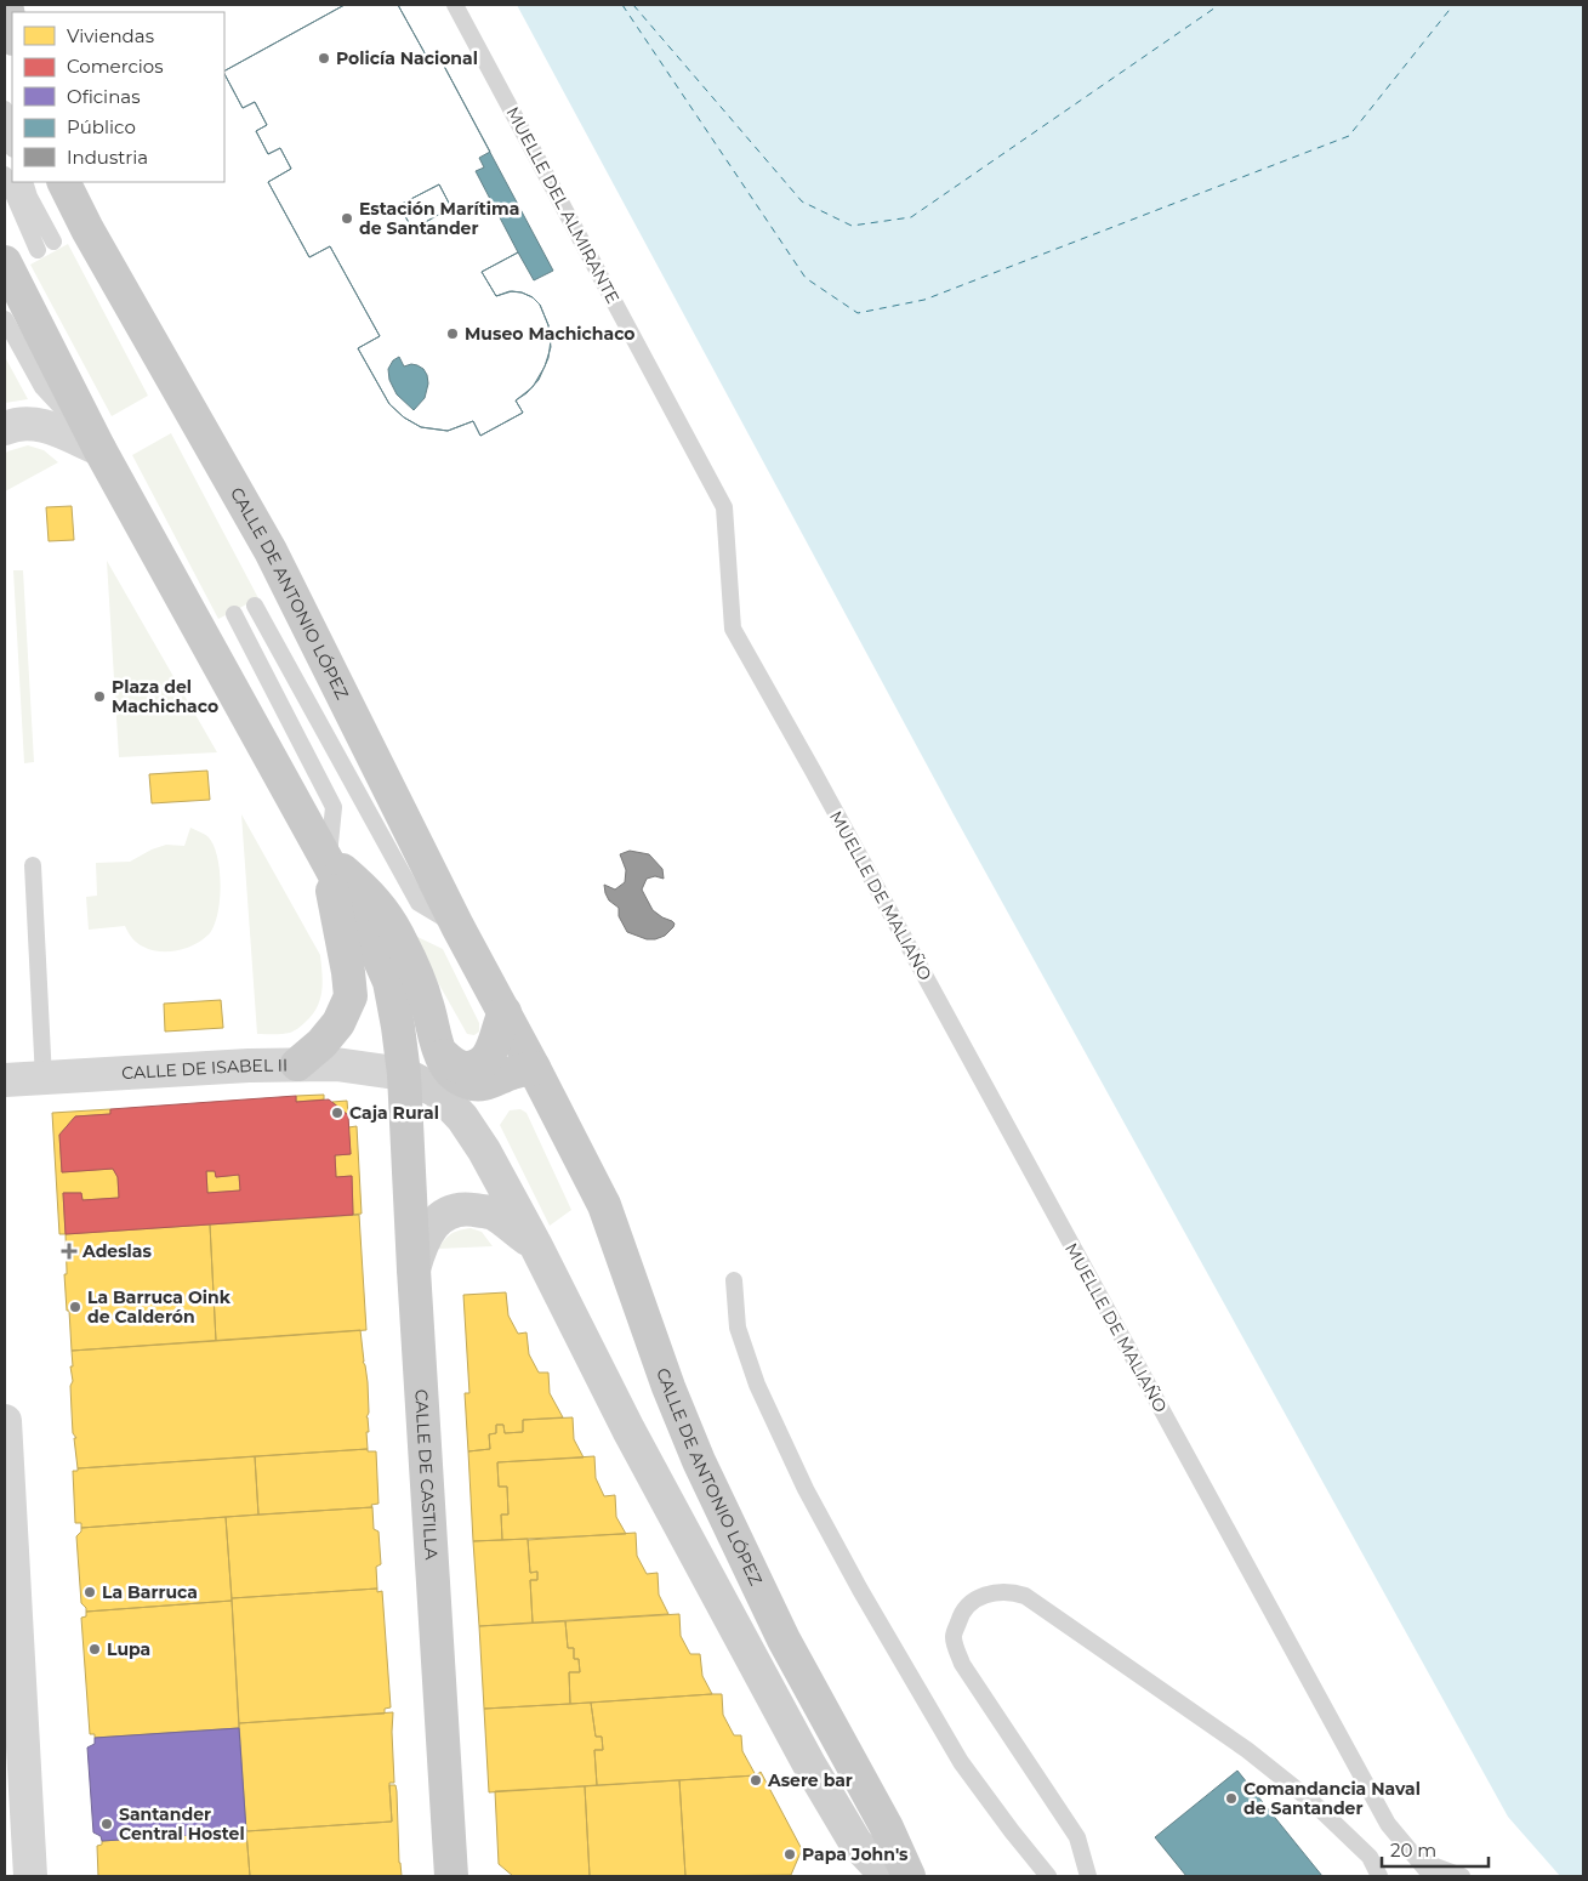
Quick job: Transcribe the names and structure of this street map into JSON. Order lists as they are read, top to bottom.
{
  "streets": {
    "main road": ["CALLE DE ANTONIO LÓPEZ", "CALLE DE CASTILLA"],
    "street": ["CALLE DE ISABEL II"],
    "lane": ["MUELLE DEL ALMIRANTE", "MUELLE DE MALIAÑO"]
  },
  "crossings": [
    ["MUELLE DEL ALMIRANTE", "MUELLE DE MALIAÑO"],
    ["CALLE DE ISABEL II", "CALLE DE CASTILLA"]
  ],
  "places": {
    "other": [
      "Policía Nacional",
      "Estación Marítima de Santander",
      "Museo Machichaco",
      "Plaza del Machichaco",
      "Caja Rural",
      "La Barruca Oink de Calderón",
      "La Barruca",
      "Lupa",
      "Asere bar",
      "Comandancia Naval de Santander",
      "Santander Central Hostel",
      "Papa John's"
    ],
    "health": ["Adeslas"]
  },
  "legend": [
    "Viviendas",
    "Comercios",
    "Oficinas",
    "Público",
    "Industria"
  ],
  "scale_bar": "20 m"
}
